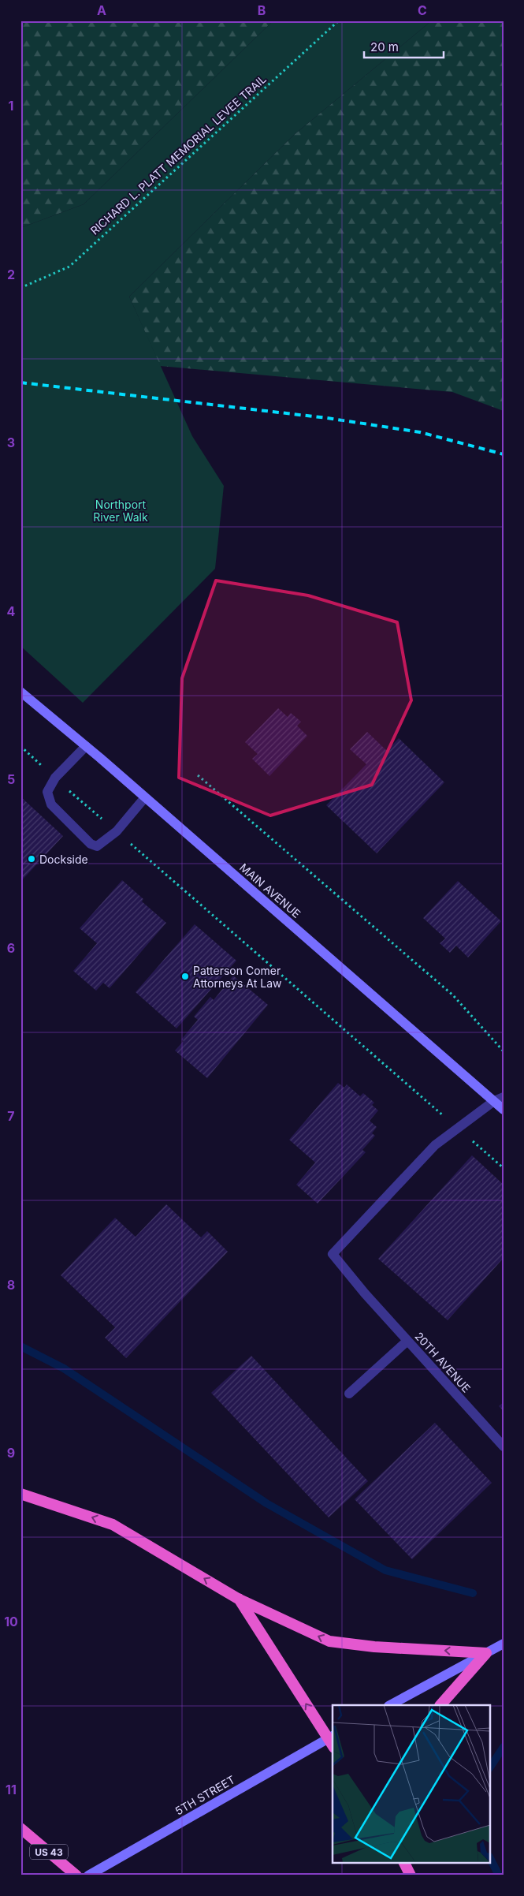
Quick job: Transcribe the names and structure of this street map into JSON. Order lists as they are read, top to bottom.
{
  "streets": {
    "highway": ["US 43"],
    "main road": ["MAIN AVENUE", "5TH STREET"],
    "street": ["20TH AVENUE"],
    "path": ["RICHARD L. PLATT MEMORIAL LEVEE TRAIL"]
  },
  "parks": ["Northport River Walk"],
  "places": ["Dockside", "Patterson Comer Attorneys At Law"],
  "scale_bar": "20 m",
  "grid": {
    "columns": ["A", "B", "C"],
    "rows": [
      "1",
      "2",
      "3",
      "4",
      "5",
      "6",
      "7",
      "8",
      "9",
      "10",
      "11"
    ]
  }
}
